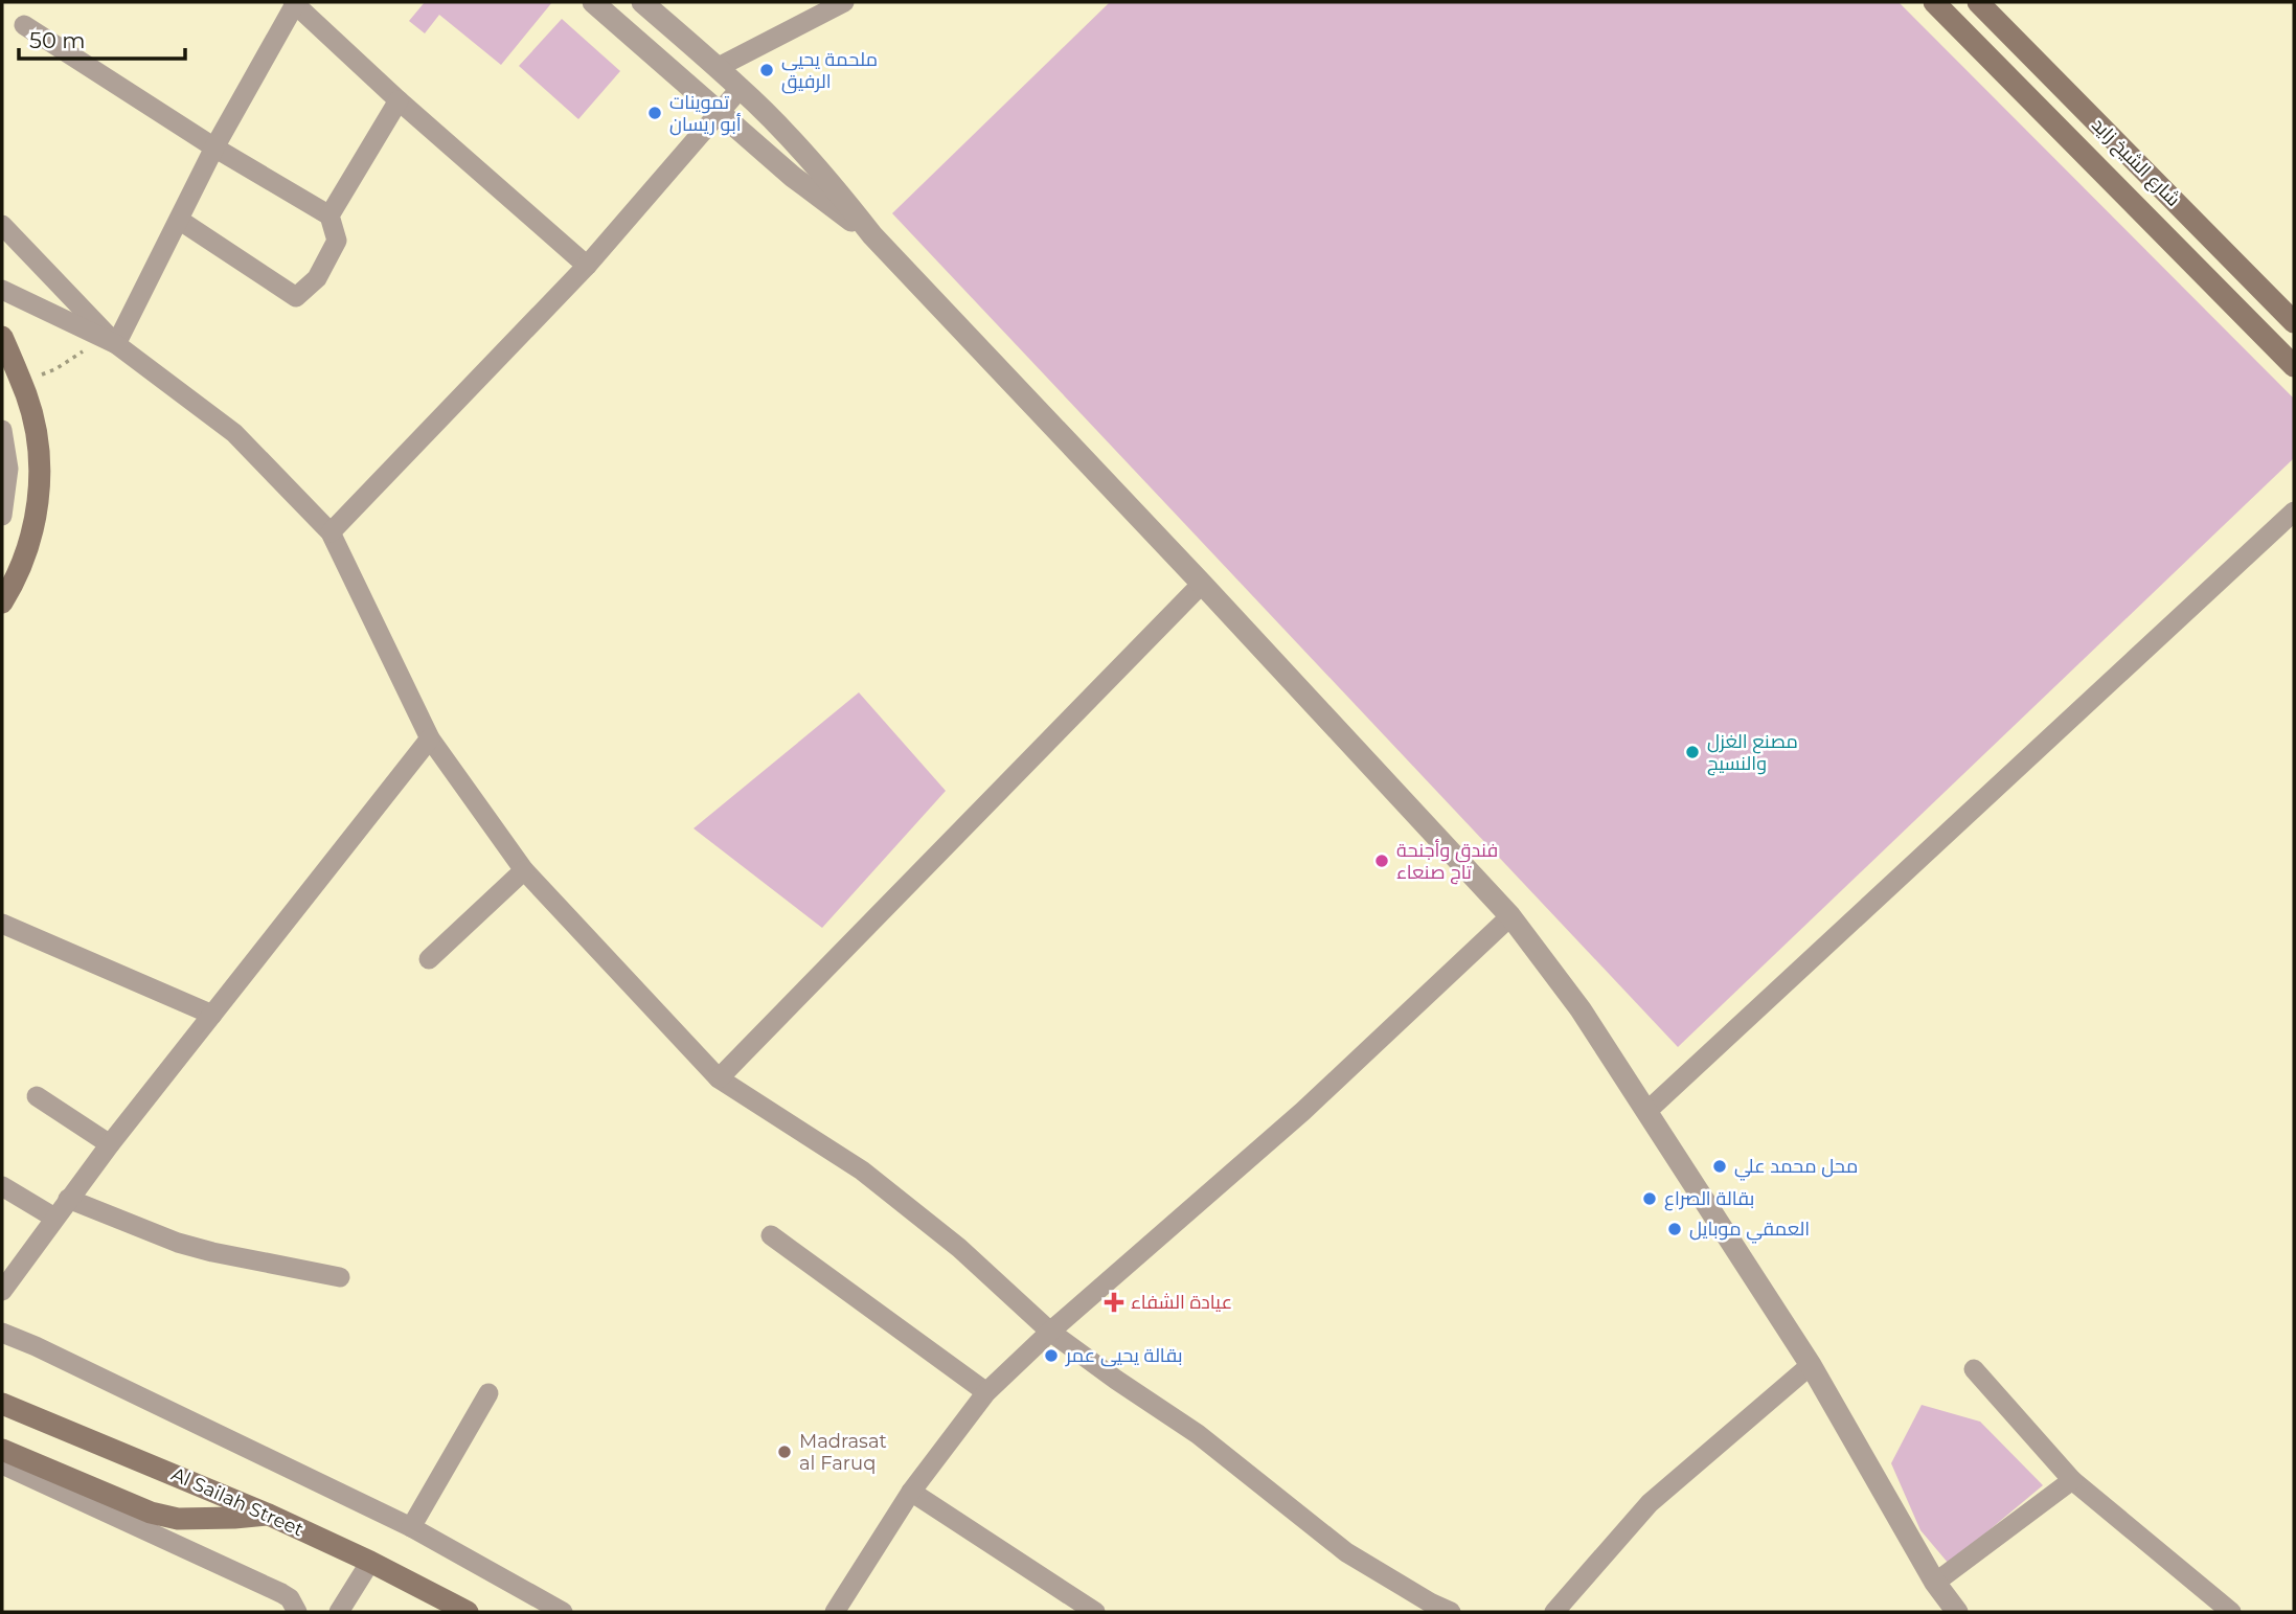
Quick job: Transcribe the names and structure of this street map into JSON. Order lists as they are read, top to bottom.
{
  "streets": {
    "main road": ["شارع الشيخ زايد", "Al Sailah Street"]
  },
  "places": {
    "other": [
      "ملحمة يحيى الرفيق",
      "تموينات أبو ريسان",
      "مصنع الغزل والنسيج",
      "فندق وأجنحة تاج صنعاء",
      "محل محمد علي",
      "بقالة الصراع",
      "العمقي موبايل",
      "بقالة يحيى عمر",
      "Madrasat al Faruq"
    ],
    "health": ["عيادة الشفاء"]
  },
  "scale_bar": "50 m"
}
